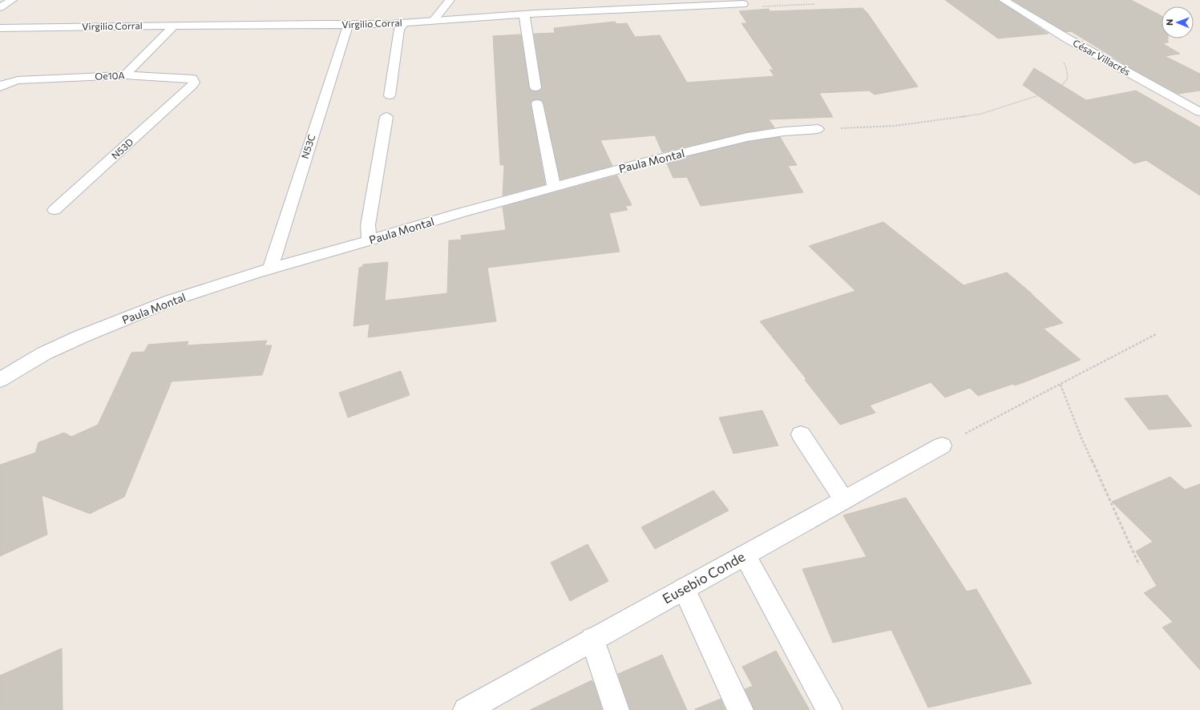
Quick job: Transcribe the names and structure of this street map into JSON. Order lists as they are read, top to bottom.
{
  "streets": {
    "street": [
      "Virgilio Corral",
      "César Villacrés",
      "Oe10A",
      "N53C",
      "N53D",
      "Paula Montal",
      "Eusebio Conde"
    ]
  },
  "crossings": [
    ["Virgilio Corral", "N53C"],
    ["Oe10A", "N53D"],
    ["N53C", "Paula Montal"]
  ],
  "north": "left"
}
